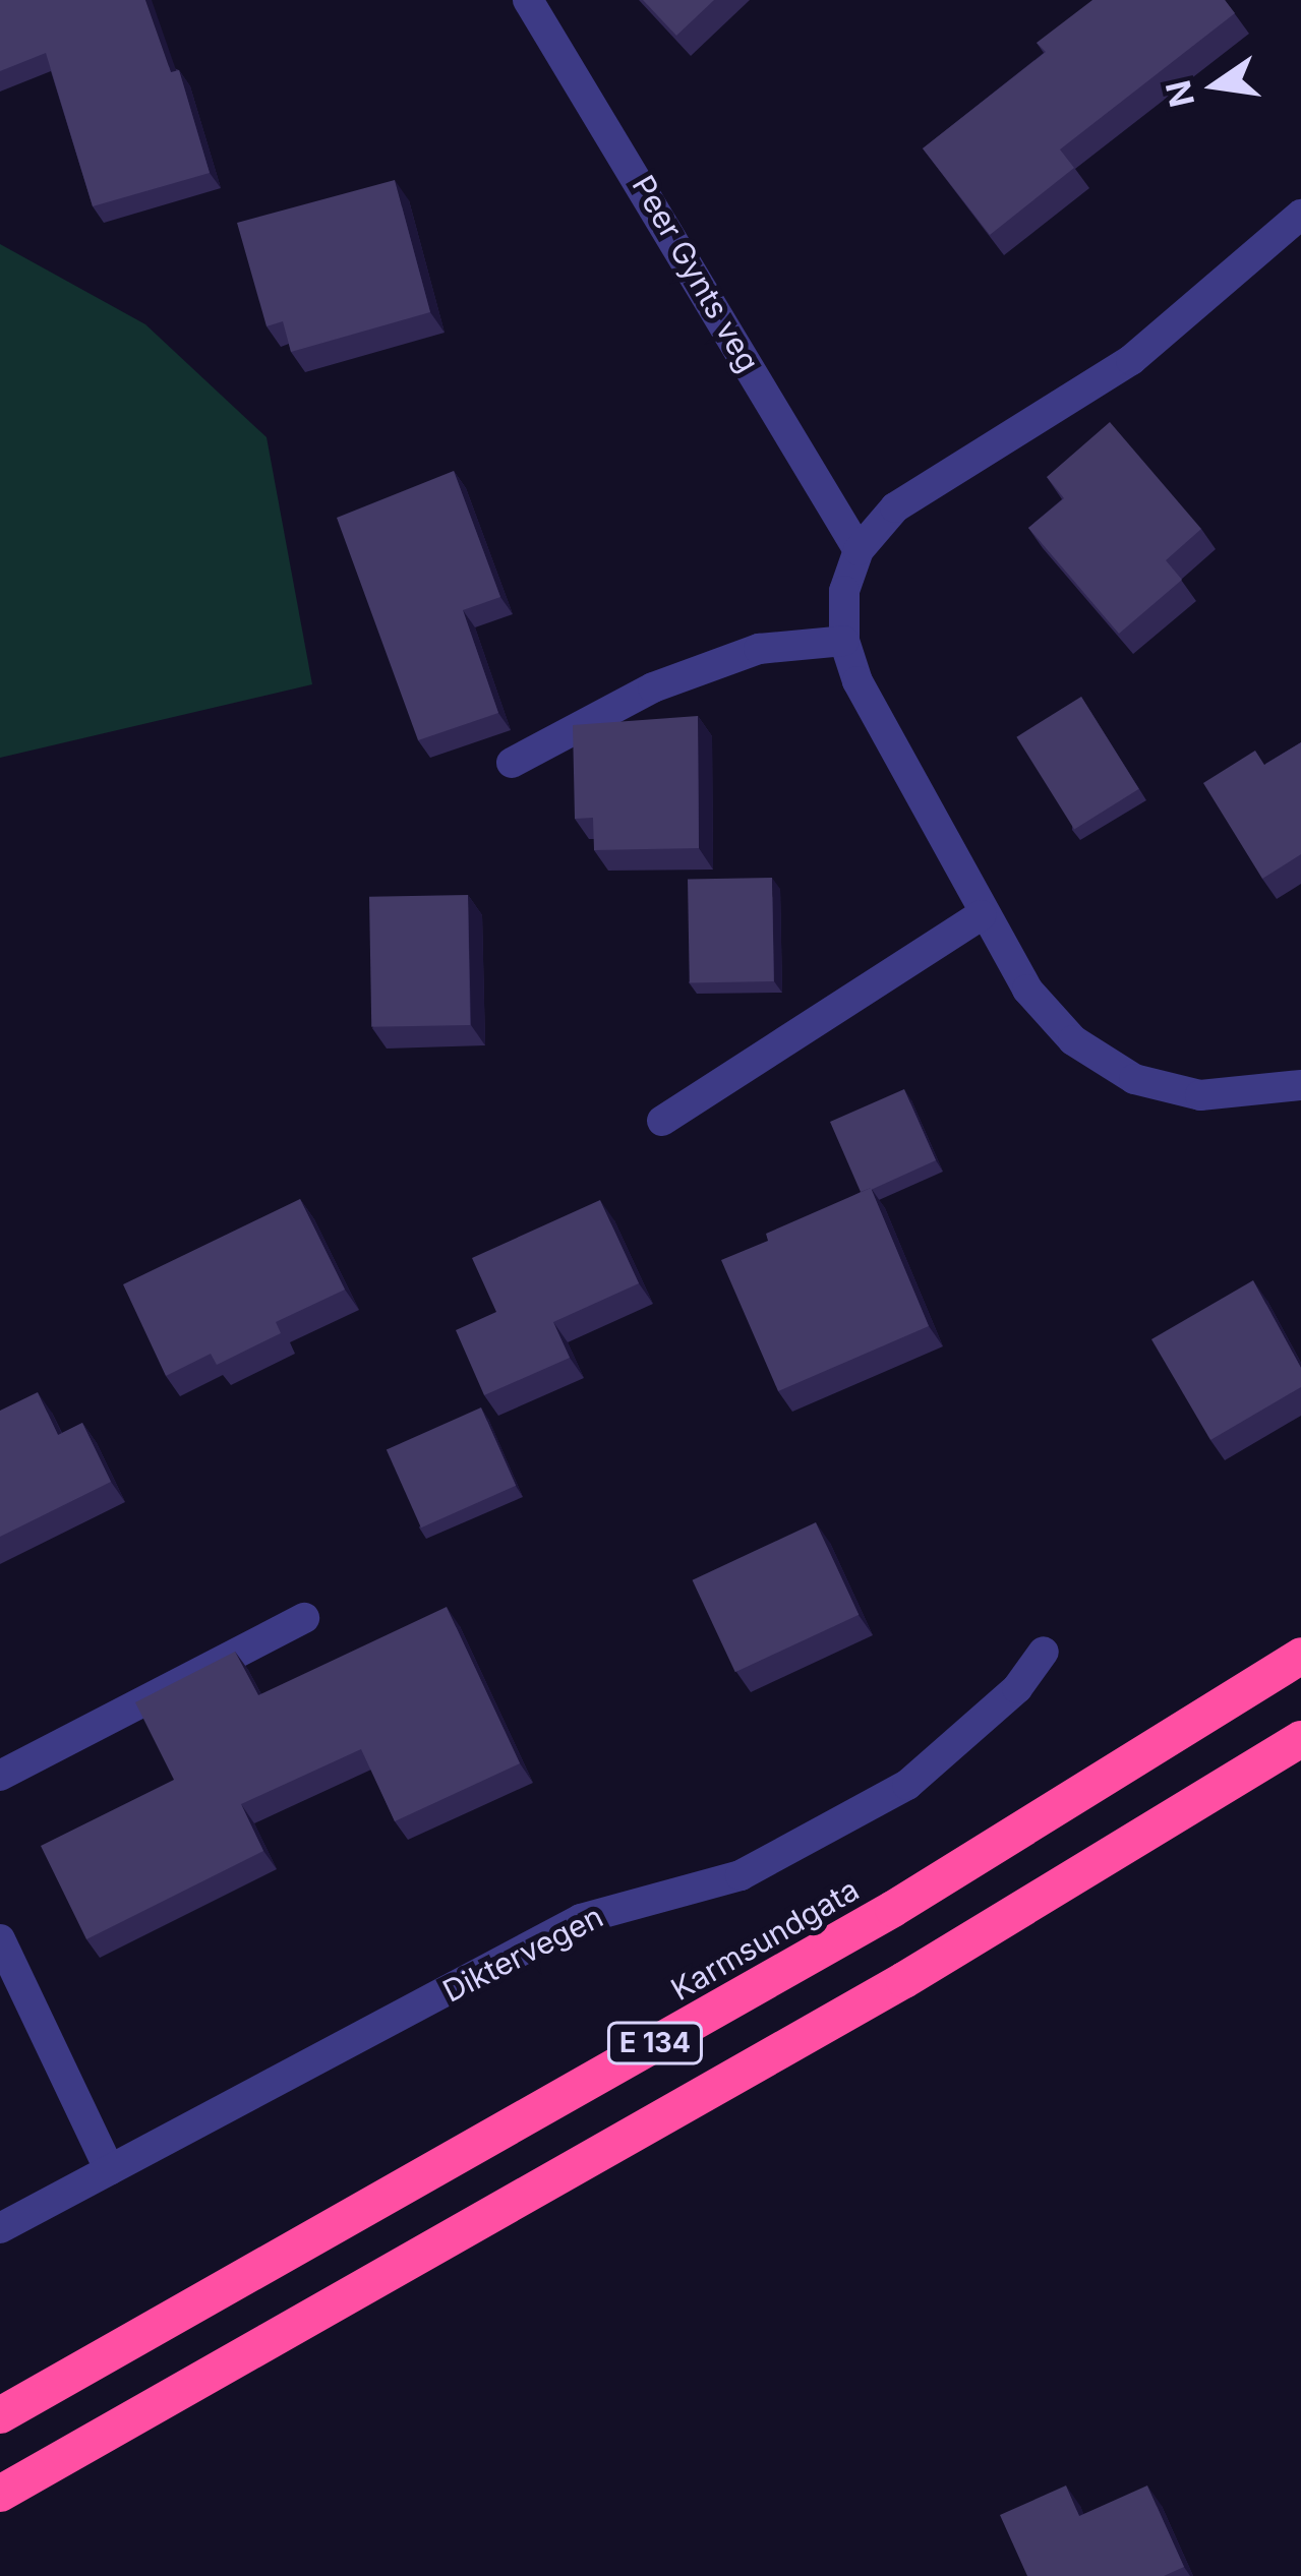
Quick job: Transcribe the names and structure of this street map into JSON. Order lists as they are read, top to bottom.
{
  "streets": {
    "highway": ["Karmsundgata", "E 134"],
    "street": ["Peer Gynts veg", "Diktervegen"]
  },
  "north": "left"
}
